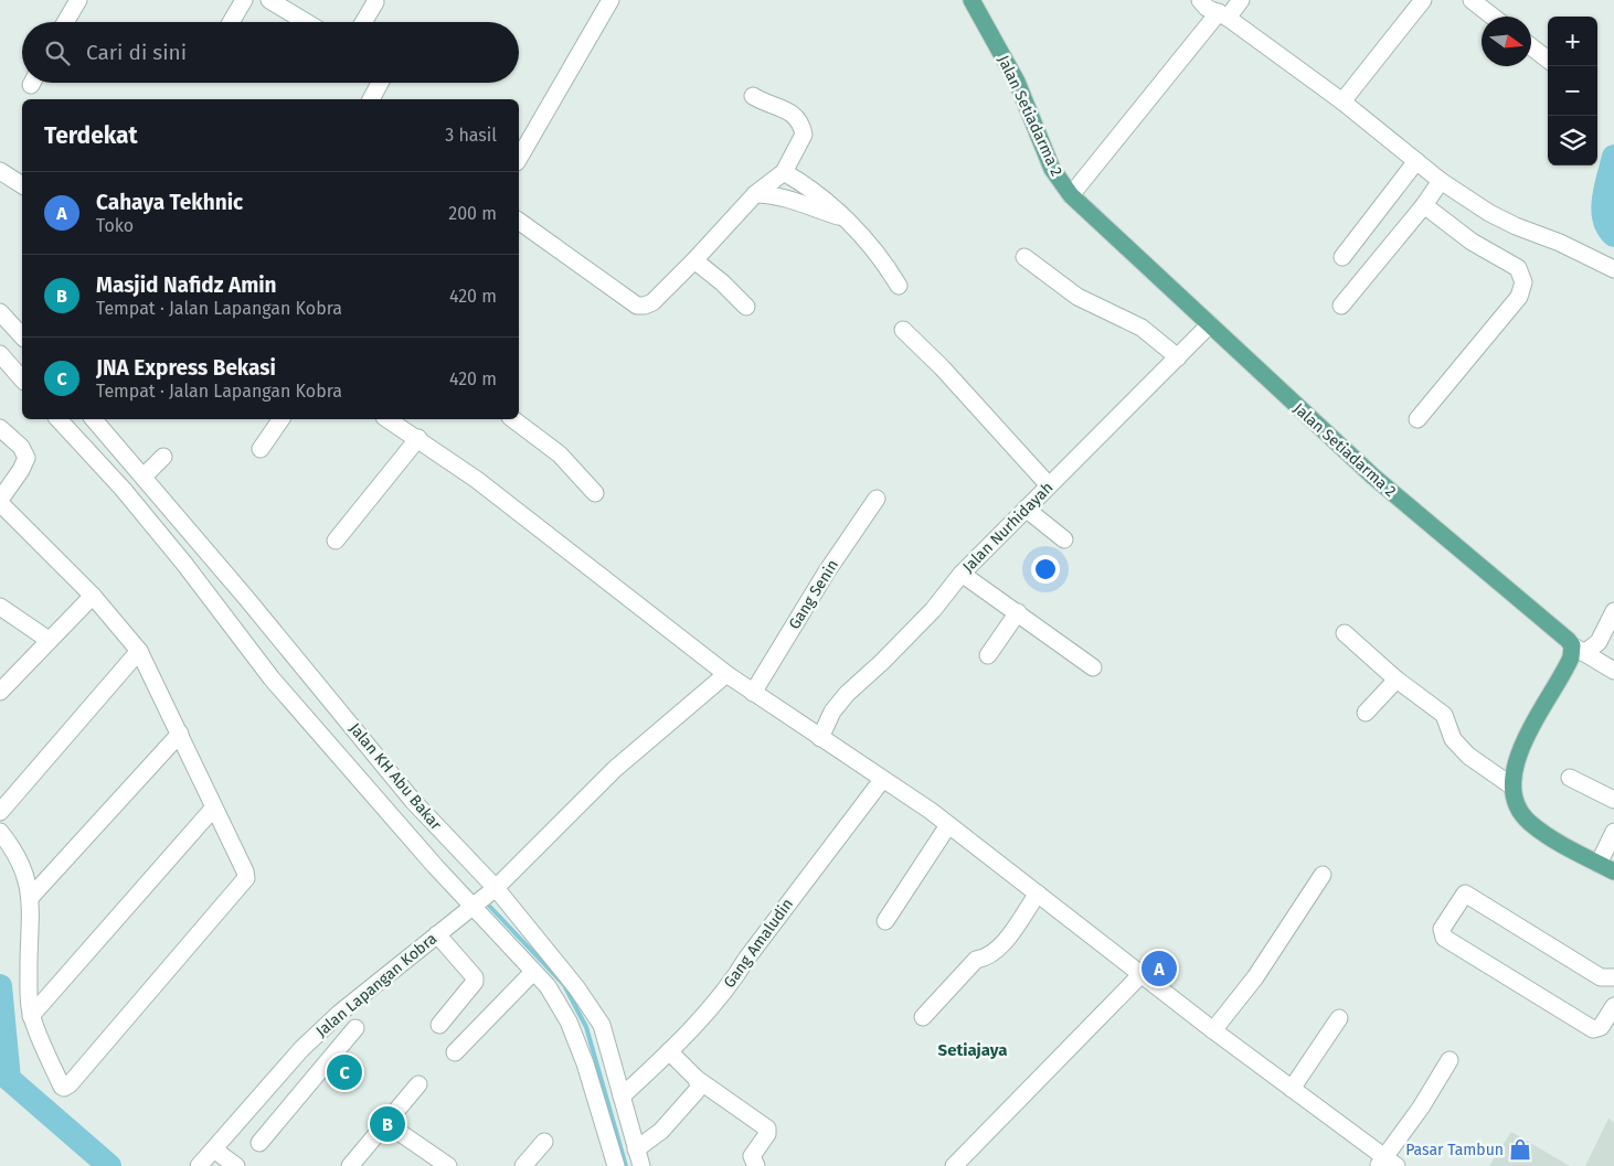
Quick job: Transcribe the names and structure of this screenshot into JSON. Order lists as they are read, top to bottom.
{
  "streets": {
    "main road": ["Jalan Setiadarma 2"],
    "street": [
      "Jalan Nurhidayah",
      "Gang Senin",
      "Jalan KH Abu Bakar",
      "Gang Amaludin",
      "Jalan Lapangan Kobra"
    ]
  },
  "crossings": [
    ["Jalan Setiadarma 2", "Jalan Nurhidayah"],
    ["Jalan KH Abu Bakar", "Gang Amaludin"],
    ["Jalan KH Abu Bakar", "Jalan Lapangan Kobra"]
  ],
  "districts": ["Setiajaya"],
  "places": {
    "shop": ["Pasar Tambun"]
  },
  "north": "right",
  "page": {
    "map_buttons": ["+", "−"],
    "search": "Cari di sini",
    "heading": ["Terdekat", "3 hasil"],
    "list": [
      {
        "mark": "A",
        "name": "Cahaya Tekhnic",
        "note": "Toko",
        "value": "200 m"
      },
      {
        "mark": "B",
        "name": "Masjid Nafidz Amin",
        "note": "Tempat · Jalan Lapangan Kobra",
        "value": "420 m"
      },
      {
        "mark": "C",
        "name": "JNA Express Bekasi",
        "note": "Tempat · Jalan Lapangan Kobra",
        "value": "420 m"
      }
    ],
    "pins": ["A", "C", "B"]
  }
}
